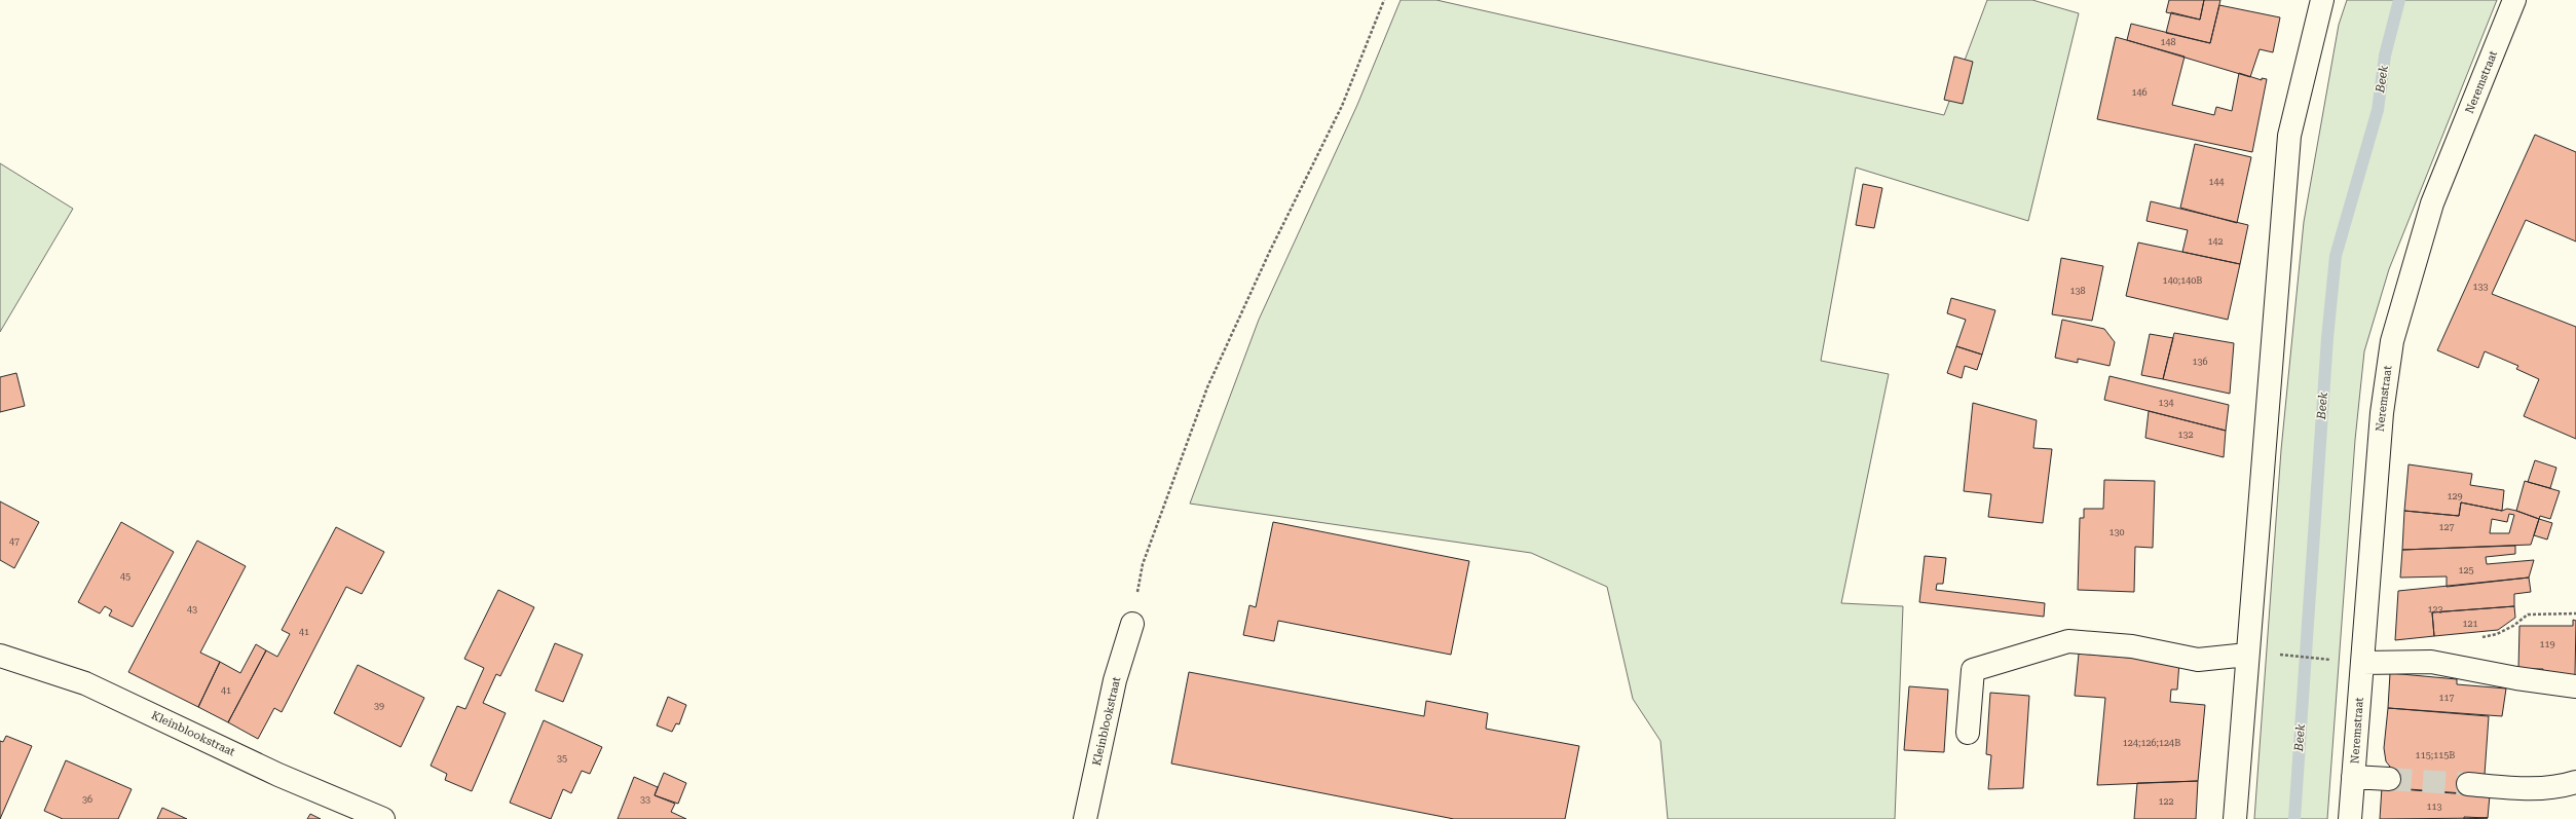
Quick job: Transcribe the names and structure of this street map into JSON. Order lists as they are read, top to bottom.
{
  "streets": {
    "street": ["Neremstraat", "Kleinblookstraat"]
  },
  "water": ["Beek"],
  "house_numbers": [
    "148",
    "146",
    "144",
    "142",
    "140;140B",
    "133",
    "138",
    "136",
    "134",
    "132",
    "129",
    "127",
    "130",
    "47",
    "125",
    "45",
    "43",
    "123",
    "121",
    "41",
    "119",
    "41",
    "117",
    "39",
    "124;126;124B",
    "115;115B",
    "35",
    "36",
    "33",
    "122",
    "113"
  ]
}
